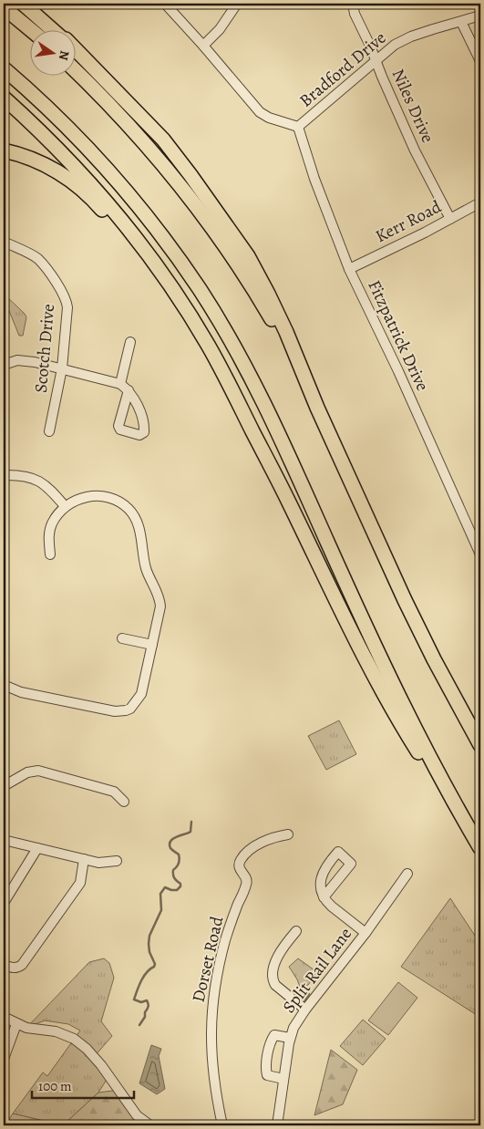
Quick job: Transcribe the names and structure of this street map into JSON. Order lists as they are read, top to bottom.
{
  "streets": {
    "street": [
      "Bradford Drive",
      "Niles Drive",
      "Kerr Road",
      "Fitzpatrick Drive",
      "Scotch Drive",
      "Dorset Road",
      "Split Rail Lane"
    ]
  },
  "crossings": [
    ["Bradford Drive", "Niles Drive"],
    ["Bradford Drive", "Fitzpatrick Drive"],
    ["Niles Drive", "Kerr Road"],
    ["Kerr Road", "Fitzpatrick Drive"]
  ],
  "scale_bar": "100 m",
  "north": "right"
}
